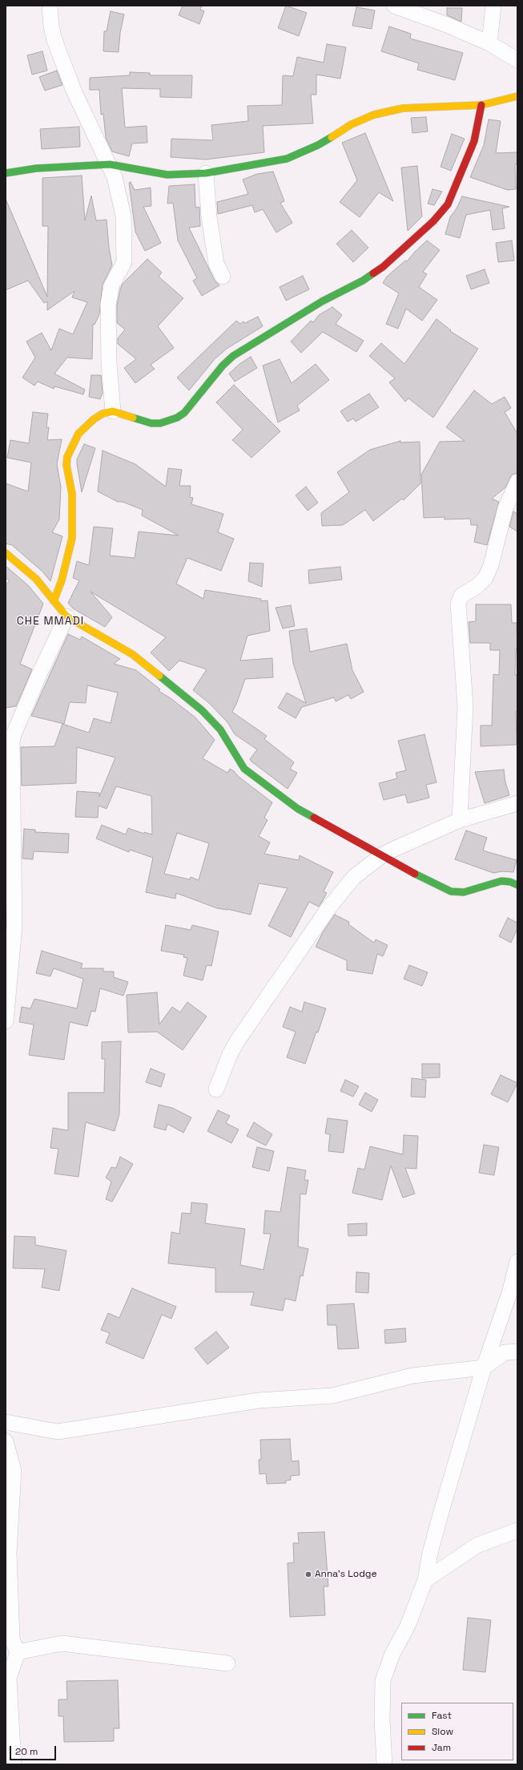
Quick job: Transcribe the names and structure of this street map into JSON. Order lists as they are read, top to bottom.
{
  "districts": ["CHE MMADI"],
  "places": ["Anna's Lodge"],
  "legend": ["Fast", "Slow", "Jam"],
  "scale_bar": "20 m"
}
